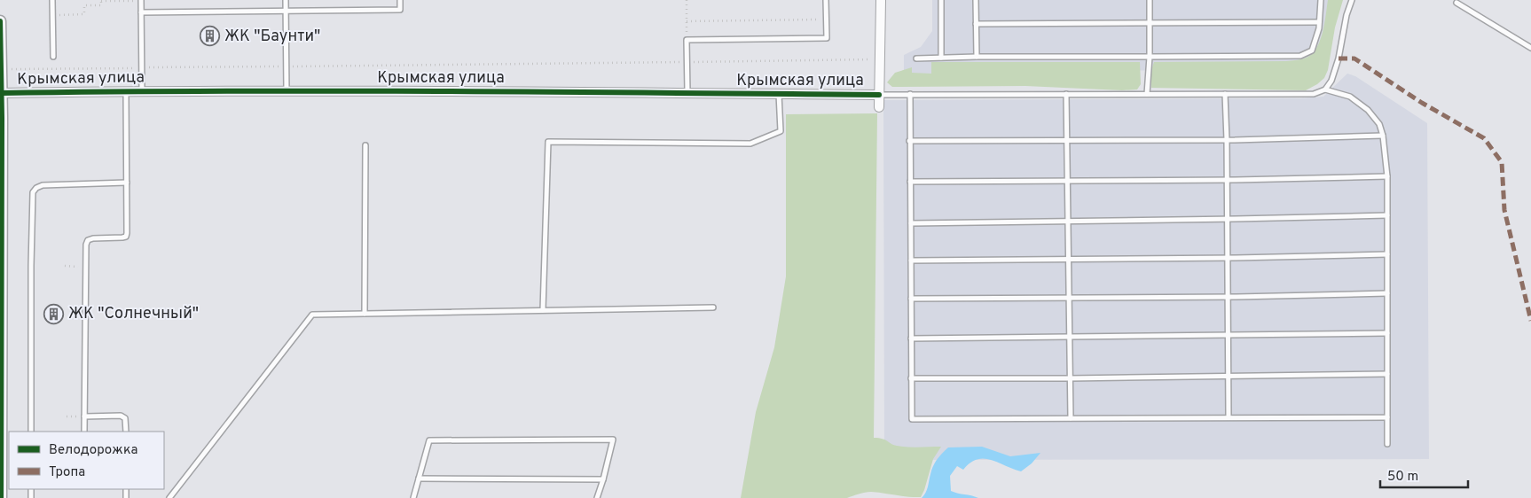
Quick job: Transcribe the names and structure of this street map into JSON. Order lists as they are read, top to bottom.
{
  "streets": {
    "street": ["Крымская улица"]
  },
  "places": {
    "building": ["ЖК \"Баунти\"", "ЖК \"Солнечный\""]
  },
  "legend": ["Велодорожка", "Тропа"],
  "scale_bar": "50 m"
}
